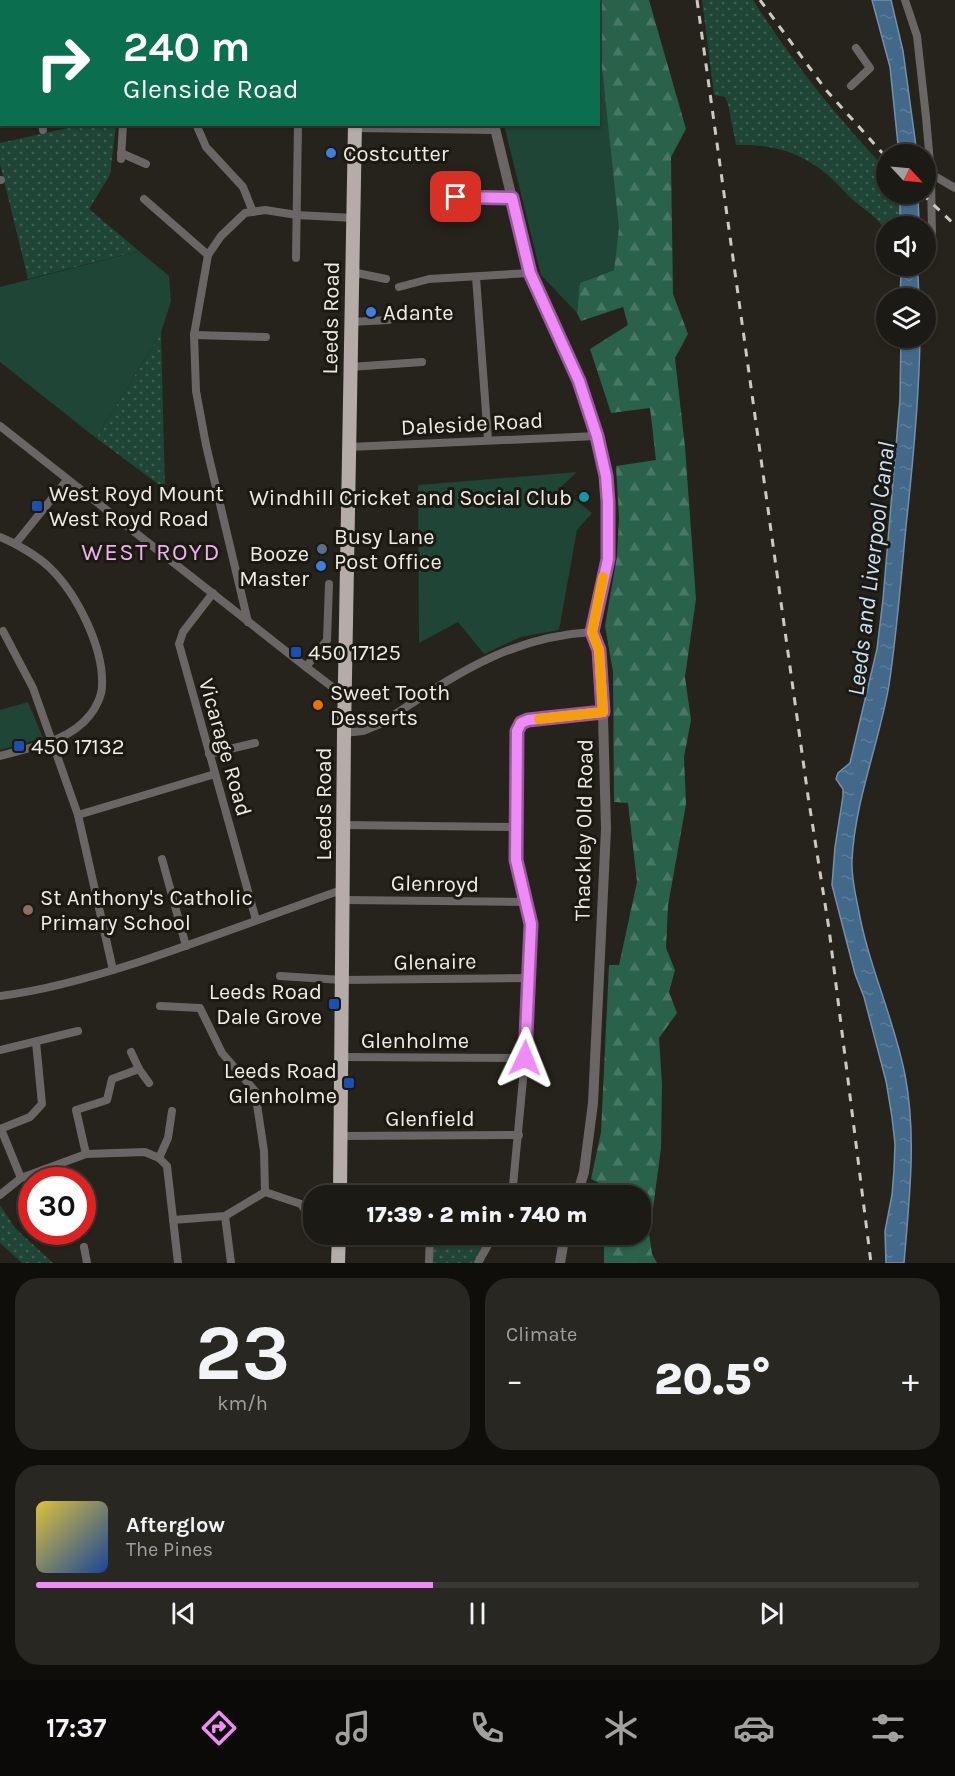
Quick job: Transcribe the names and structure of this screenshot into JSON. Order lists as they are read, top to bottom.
{
  "streets": {
    "main road": ["Leeds Road"],
    "street": [
      "Daleside Road",
      "Vicarage Road",
      "Thackley Old Road",
      "Glenroyd",
      "Glenaire",
      "Glenholme",
      "Glenfield"
    ]
  },
  "crossings": [
    ["Leeds Road", "Daleside Road"],
    ["Leeds Road", "Glenroyd"],
    ["Leeds Road", "Glenaire"],
    ["Leeds Road", "Glenholme"],
    ["Leeds Road", "Glenfield"],
    ["Daleside Road", "Thackley Old Road"]
  ],
  "districts": ["WEST ROYD"],
  "water": ["Leeds and Liverpool Canal"],
  "places": {
    "other": [
      "Costcutter",
      "Adante",
      "Windhill Cricket and Social Club",
      "Busy Lane Post Office",
      "Booze Master",
      "Sweet Tooth Desserts",
      "St Anthony's Catholic Primary School"
    ],
    "transit": [
      "West Royd Mount West Royd Road",
      "450 17125",
      "450 17132",
      "Leeds Road Dale Grove",
      "Leeds Road Glenholme"
    ]
  },
  "north": "bottom right",
  "page": {
    "turn": ["240 m", "Glenside Road"],
    "limit": "30",
    "trip": "17:39 · 2 min · 740 m",
    "tile": [
      ["23", "km/h"],
      "Climate"
    ],
    "heat": ["−", "20.5°", "+"],
    "song": ["Afterglow", "The Pines"],
    "tabs": "17:37"
  }
}
